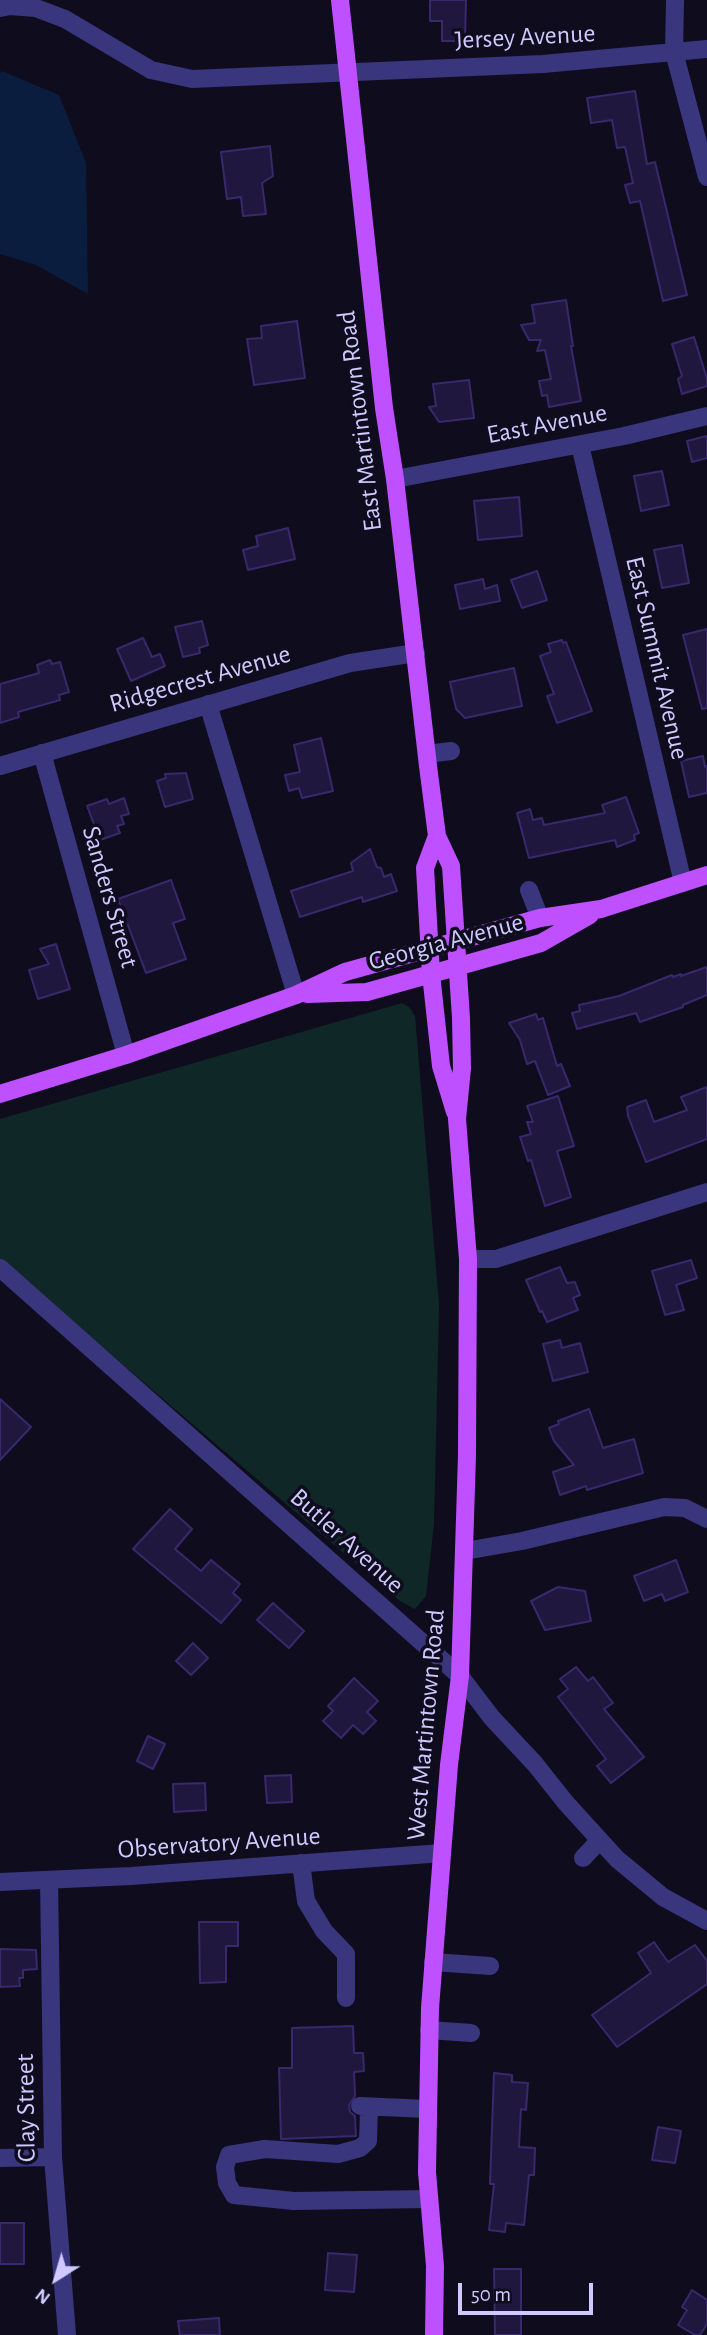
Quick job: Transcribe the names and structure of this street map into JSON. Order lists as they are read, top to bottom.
{
  "streets": {
    "main road": ["East Martintown Road", "Georgia Avenue", "West Martintown Road"],
    "street": [
      "Jersey Avenue",
      "East Avenue",
      "East Summit Avenue",
      "Ridgecrest Avenue",
      "Sanders Street",
      "Butler Avenue",
      "Observatory Avenue",
      "Clay Street"
    ]
  },
  "crossings": [
    ["Jersey Avenue", "East Martintown Road"],
    ["East Martintown Road", "East Avenue"],
    ["East Martintown Road", "Ridgecrest Avenue"],
    ["East Martintown Road", "Georgia Avenue"],
    ["East Martintown Road", "West Martintown Road"],
    ["East Avenue", "East Summit Avenue"],
    ["East Summit Avenue", "Georgia Avenue"],
    ["Ridgecrest Avenue", "Sanders Street"],
    ["Sanders Street", "Georgia Avenue"],
    ["Georgia Avenue", "West Martintown Road"],
    ["Butler Avenue", "West Martintown Road"],
    ["West Martintown Road", "Observatory Avenue"],
    ["Observatory Avenue", "Clay Street"]
  ],
  "scale_bar": "50 m",
  "north": "bottom left"
}
